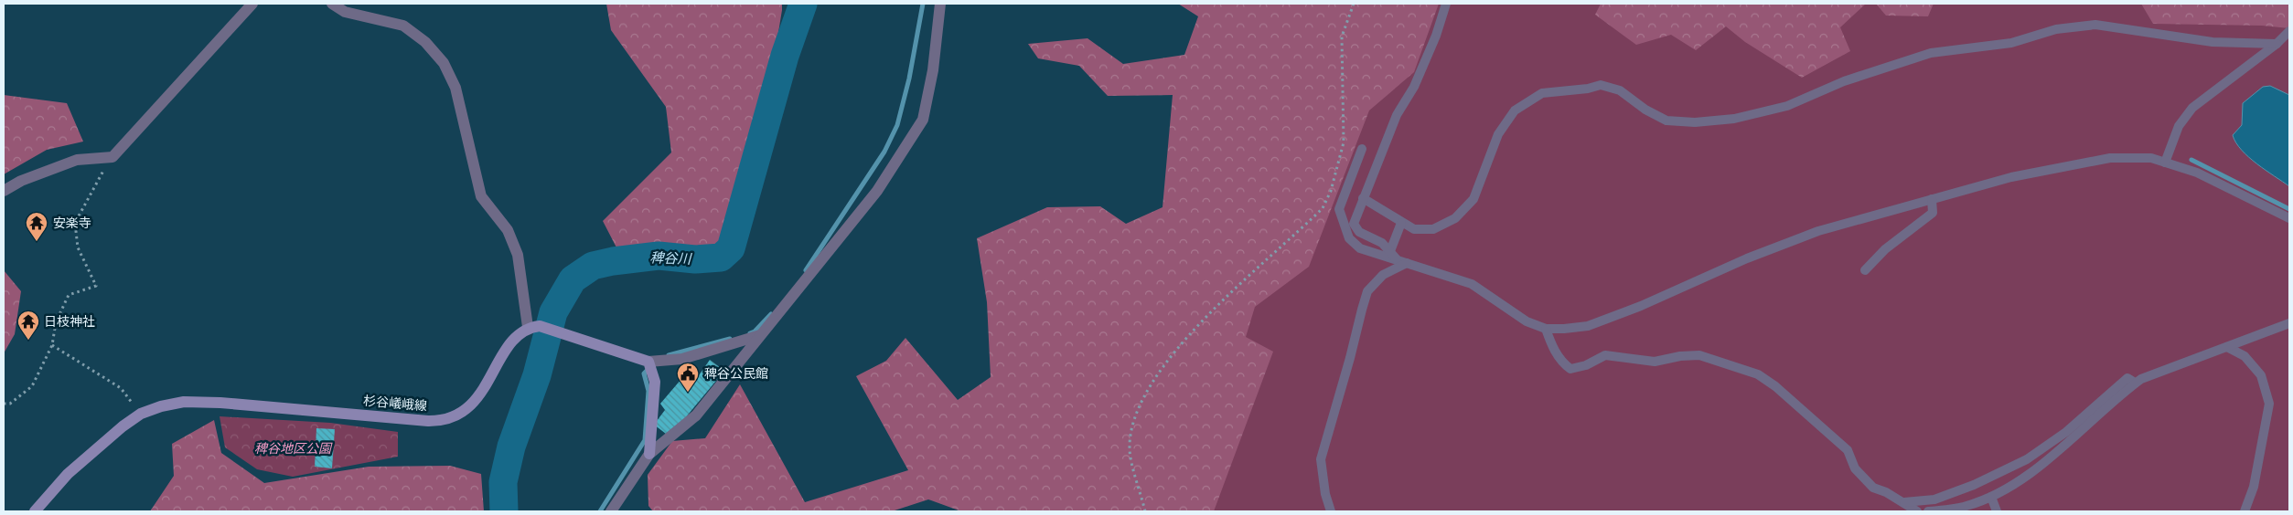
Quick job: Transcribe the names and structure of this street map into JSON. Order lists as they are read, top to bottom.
{
  "streets": {
    "main road": ["杉谷嶬峨線"]
  },
  "water": ["稗谷川"],
  "parks": ["稗谷地区公園"],
  "places": {
    "temple": ["安楽寺", "日枝神社"],
    "public building": ["稗谷公民館"]
  }
}
